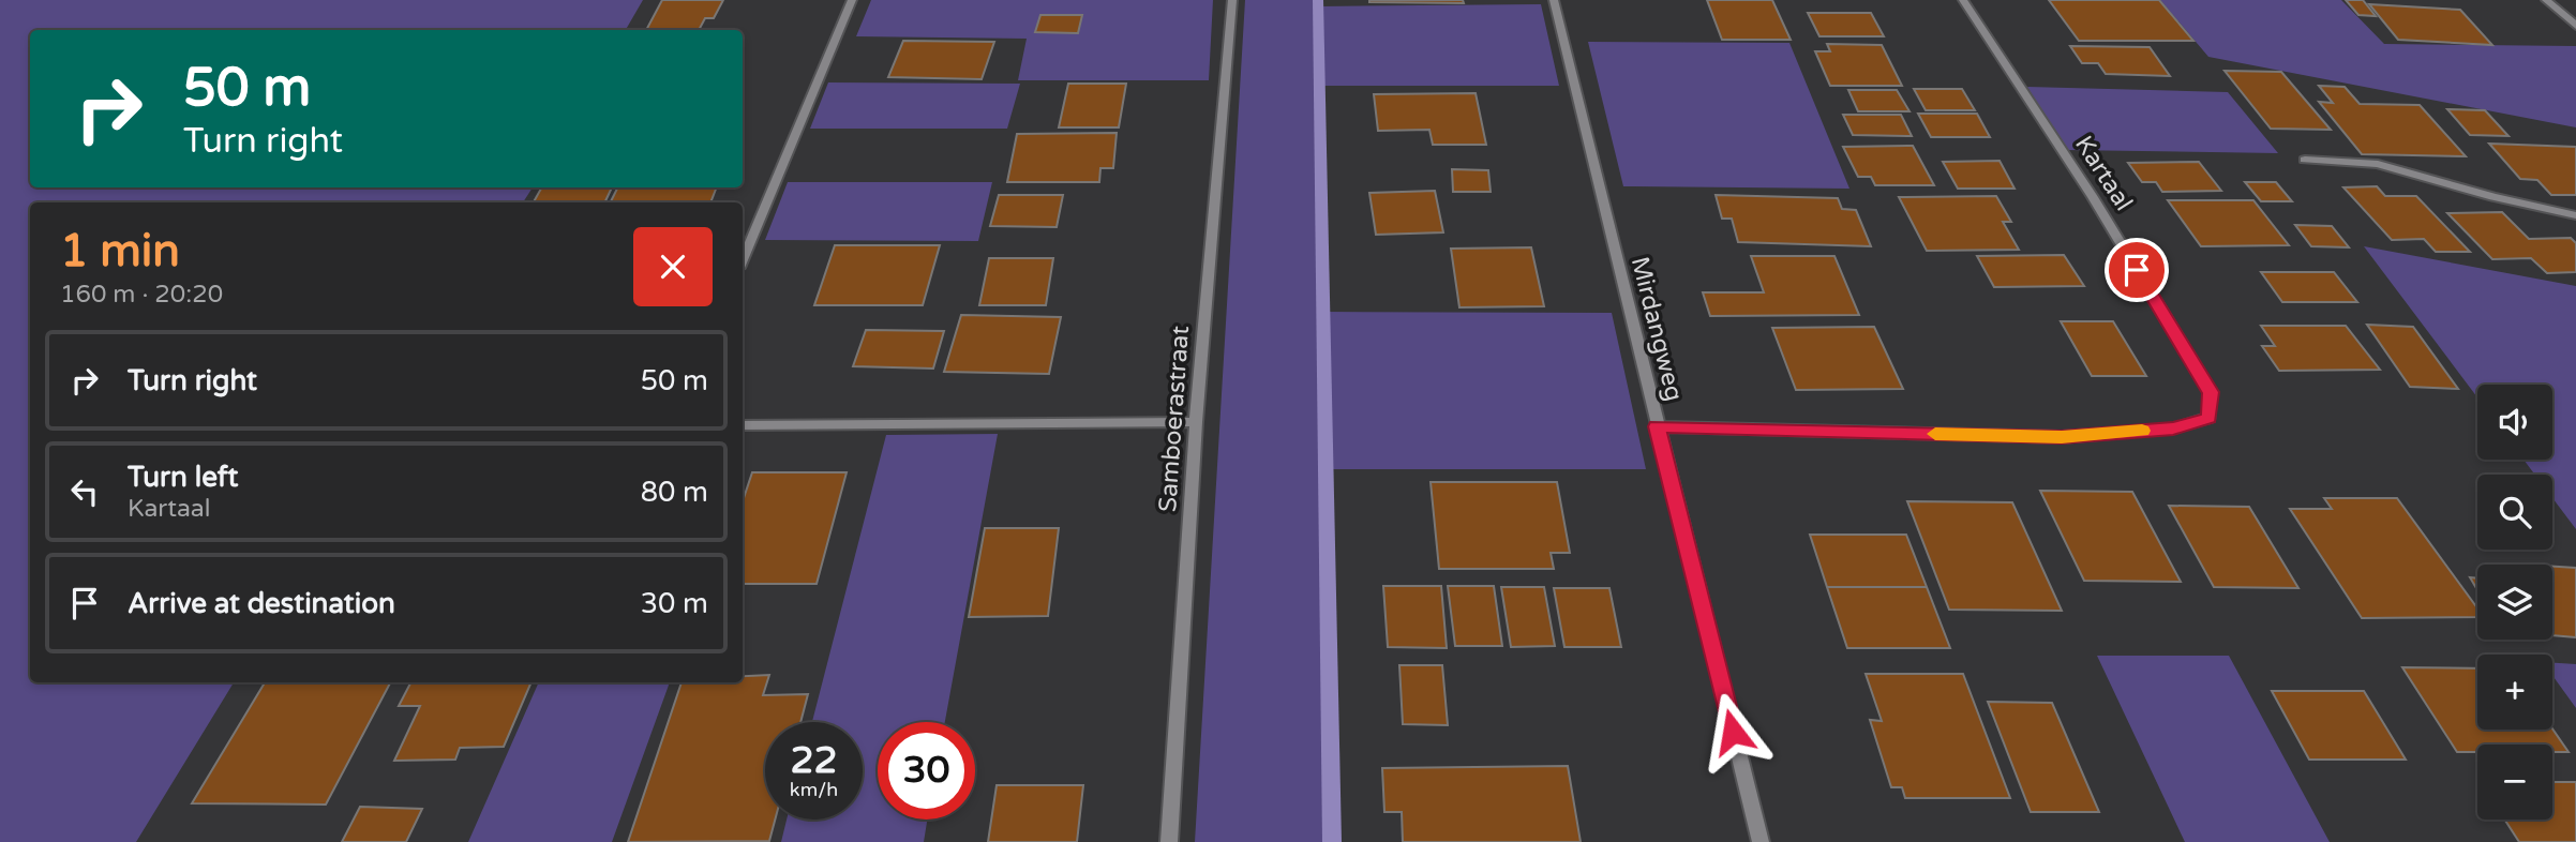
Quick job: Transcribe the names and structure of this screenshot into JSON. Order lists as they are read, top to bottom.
{
  "streets": {
    "street": ["Kartaal", "Mirdangweg", "Samboerastraat"]
  },
  "crossings": [
    ["Kartaal", "Mirdangweg"]
  ],
  "page": {
    "turn": ["50 m", "Turn right"],
    "heading": ["1 min", "160 m · 20:20"],
    "list": [
      {
        "name": "Turn right",
        "value": "50 m"
      },
      {
        "name": "Turn left",
        "note": "Kartaal",
        "value": "80 m"
      },
      {
        "name": "Arrive at destination",
        "value": "30 m"
      }
    ],
    "map_buttons": ["+", "−"],
    "speed": "22 km/h",
    "limit": "30"
  }
}
